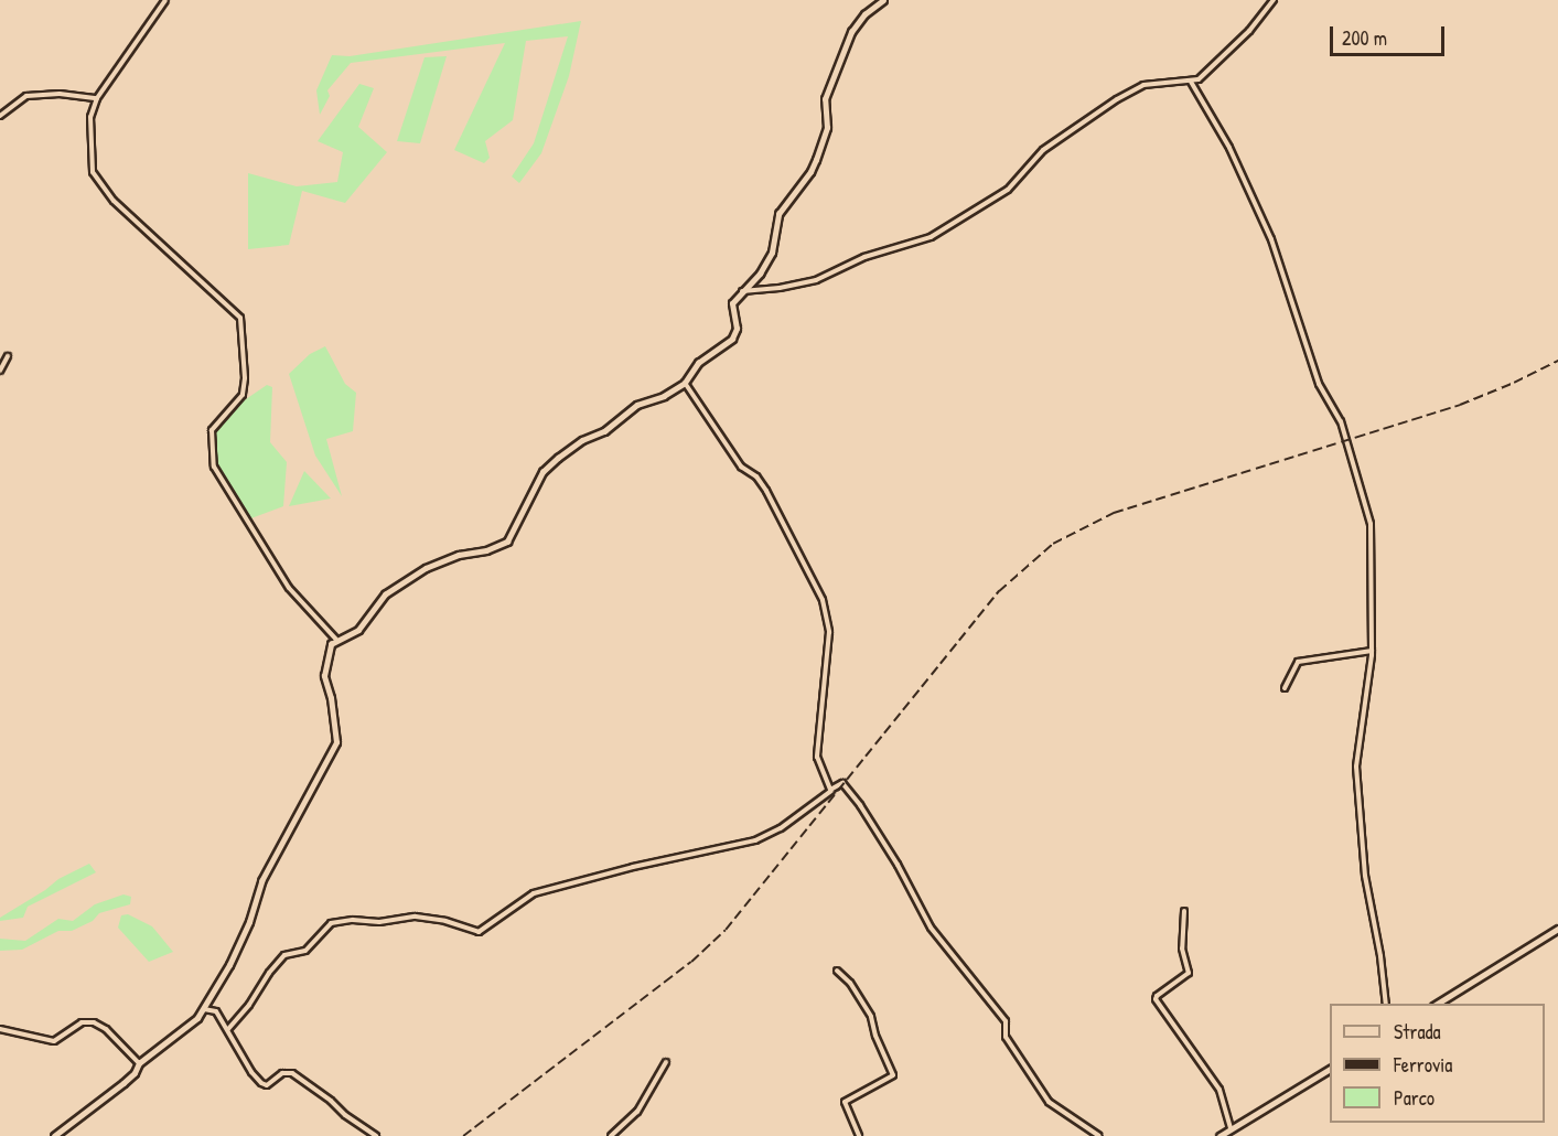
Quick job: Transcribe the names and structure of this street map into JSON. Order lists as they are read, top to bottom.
{
  "legend": ["Strada", "Ferrovia", "Parco"],
  "scale_bar": "200 m"
}
